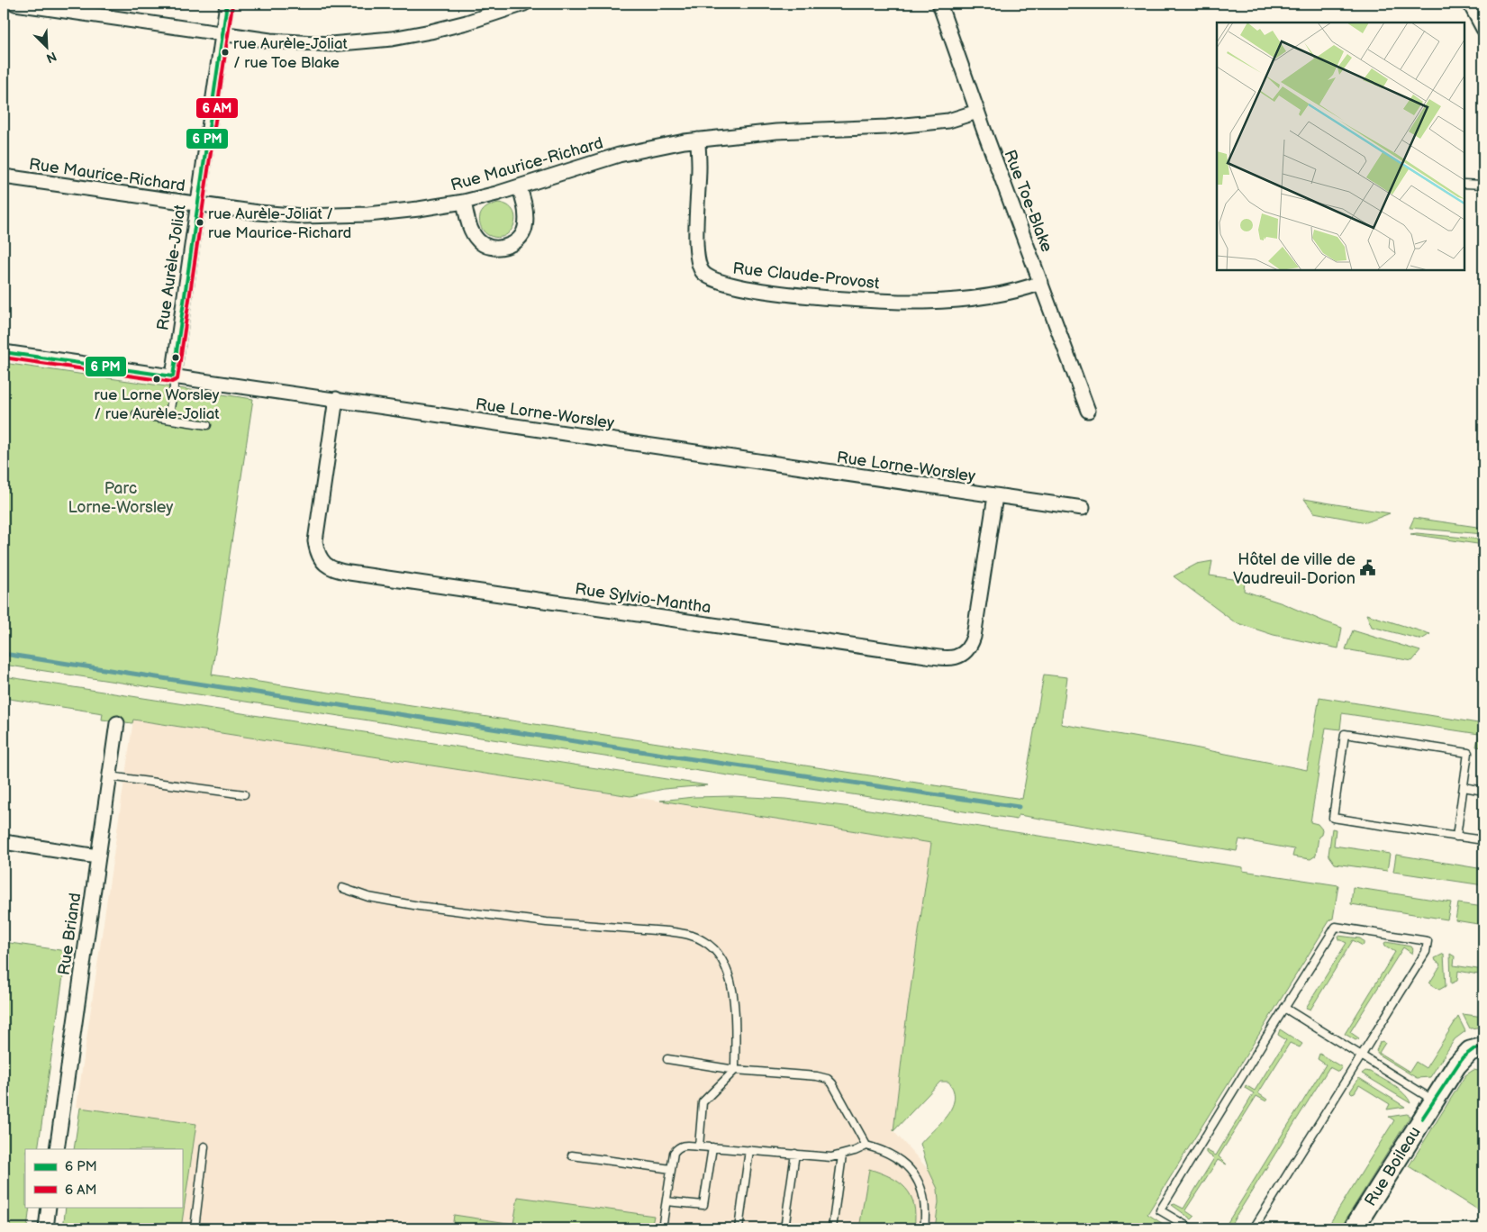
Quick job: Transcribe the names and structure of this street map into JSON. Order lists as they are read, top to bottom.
{
  "streets": {
    "street": [
      "Rue Maurice-Richard",
      "Rue Toe-Blake",
      "Rue Aurèle-Joliat",
      "Rue Claude-Provost",
      "Rue Lorne-Worsley",
      "Rue Sylvio-Mantha",
      "Rue Briand",
      "Rue Boileau"
    ]
  },
  "crossings": [
    ["Rue Maurice-Richard", "Rue Toe-Blake"],
    ["Rue Maurice-Richard", "Rue Aurèle-Joliat"],
    ["Rue Maurice-Richard", "Rue Claude-Provost"],
    ["Rue Toe-Blake", "Rue Claude-Provost"],
    ["Rue Aurèle-Joliat", "Rue Lorne-Worsley"],
    ["Rue Lorne-Worsley", "Rue Sylvio-Mantha"]
  ],
  "parks": ["Parc Lorne-Worsley"],
  "places": {
    "other": ["rue Aurèle-Joliat / rue Toe Blake", "rue Aurèle-Joliat / rue Maurice-Richard", "rue Lorne Worsley / rue Aurèle-Joliat"],
    "public building": ["Hôtel de ville de Vaudreuil-Dorion"]
  },
  "legend": ["6 PM", "6 AM"],
  "north": "bottom right"
}
